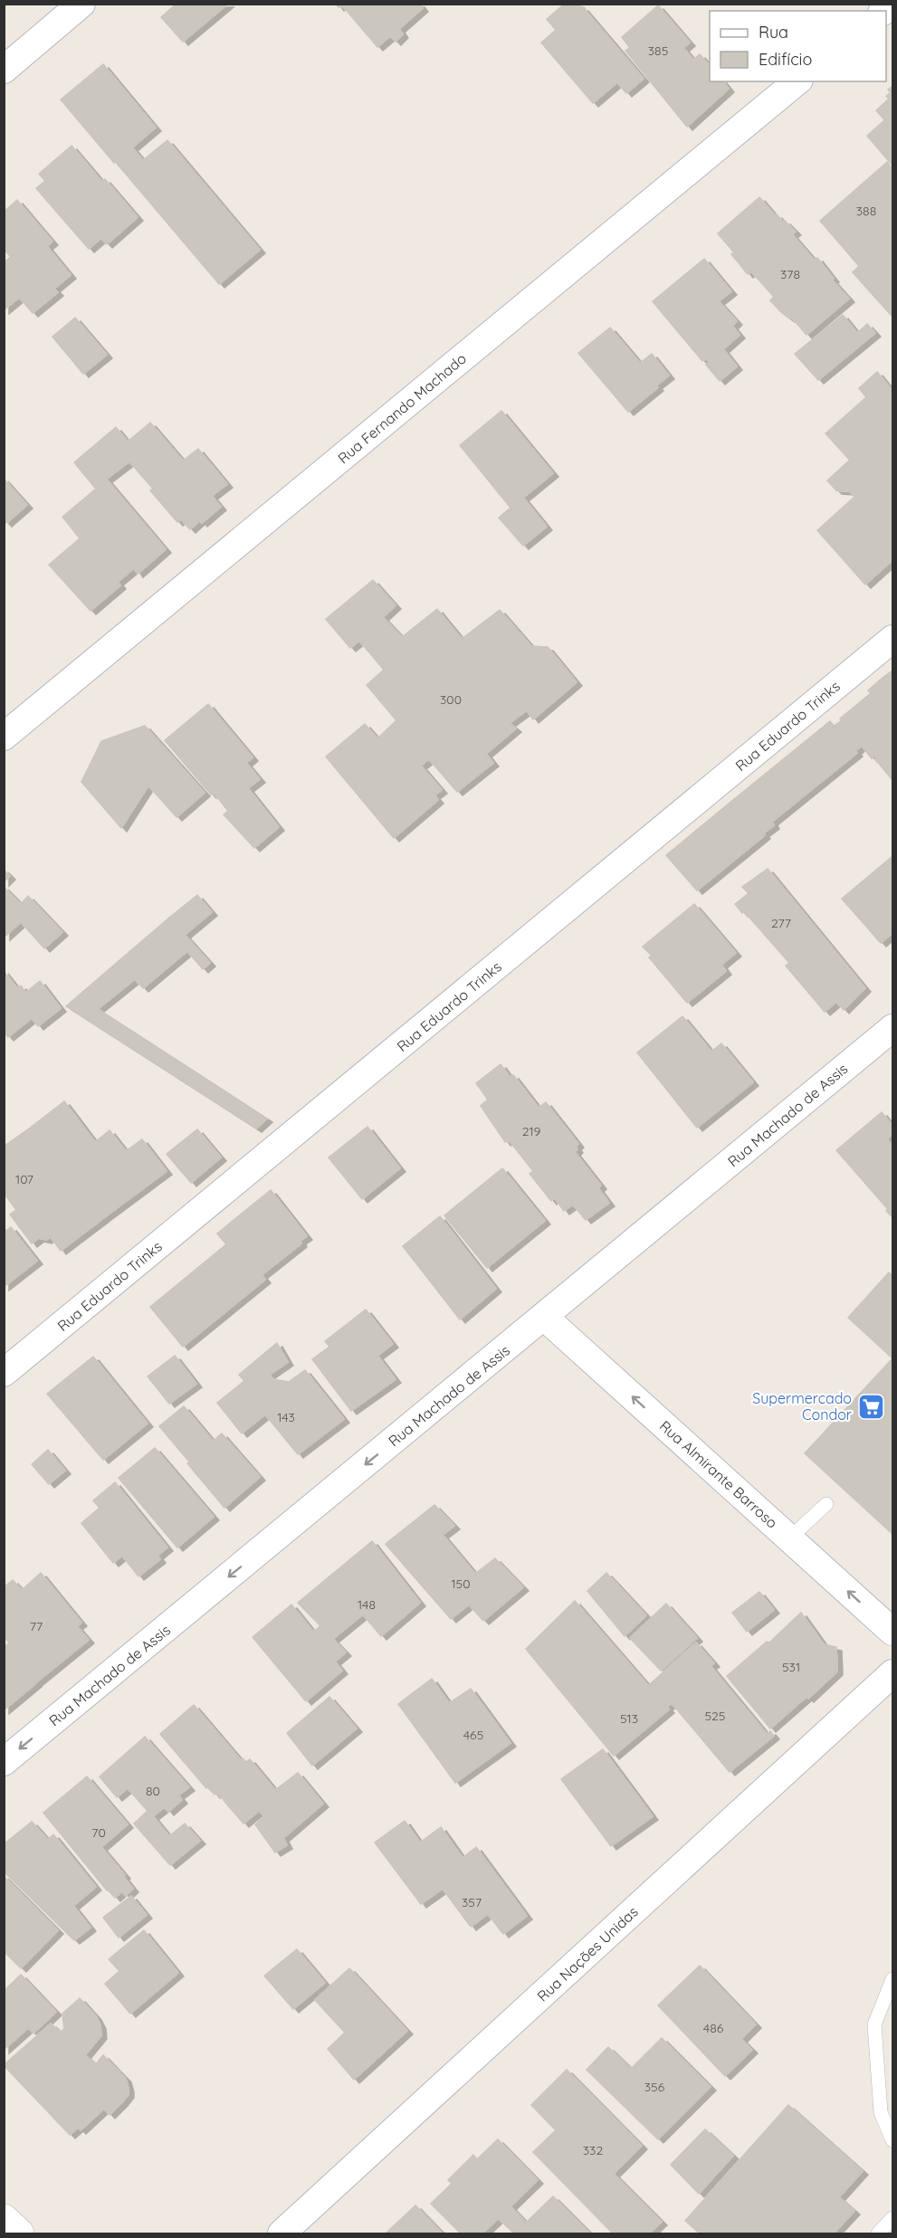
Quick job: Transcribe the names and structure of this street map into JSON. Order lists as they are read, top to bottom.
{
  "streets": {
    "street": [
      "Rua Fernando Machado",
      "Rua Eduardo Trinks",
      "Rua Machado de Assis",
      "Rua Almirante Barroso",
      "Rua Nações Unidas"
    ]
  },
  "crossings": [
    ["Rua Machado de Assis", "Rua Almirante Barroso"]
  ],
  "one_way": ["Rua Machado de Assis", "Rua Almirante Barroso"],
  "places": {
    "supermarket": ["Supermercado Condor"]
  },
  "house_numbers": [
    "385",
    "388",
    "378",
    "300",
    "277",
    "219",
    "107",
    "143",
    "150",
    "148",
    "77",
    "531",
    "525",
    "513",
    "465",
    "80",
    "70",
    "357",
    "486",
    "356",
    "332"
  ],
  "legend": ["Rua", "Edifício"]
}
